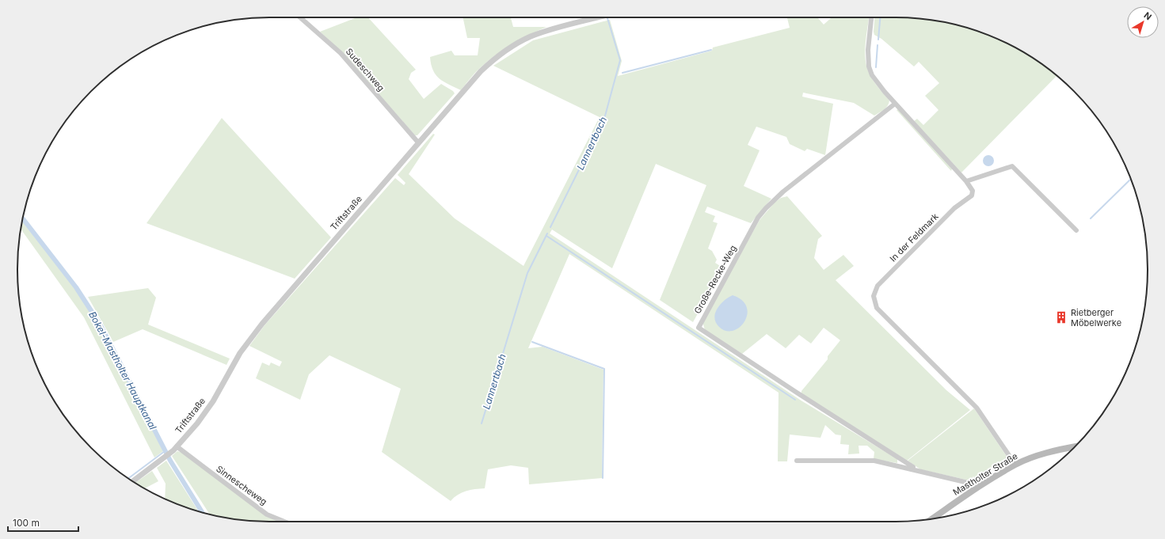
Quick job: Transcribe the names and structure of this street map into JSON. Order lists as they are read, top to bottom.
{
  "streets": {
    "main road": ["Mastholter Straße"],
    "street": [
      "Sudeschweg",
      "Triftstraße",
      "In der Feldmark",
      "Große-Recke-Weg",
      "Sinnescheweg"
    ]
  },
  "crossings": [
    ["Sudeschweg", "Triftstraße"],
    ["Triftstraße", "Sinnescheweg"],
    ["In der Feldmark", "Große-Recke-Weg"],
    ["In der Feldmark", "Mastholter Straße"],
    ["Große-Recke-Weg", "Mastholter Straße"]
  ],
  "water": ["Lannertbach", "Bokel-Mastholter Hauptkanal"],
  "places": {
    "building": ["Rietberger Möbelwerke"]
  },
  "scale_bar": "100 m",
  "north": "top right"
}
